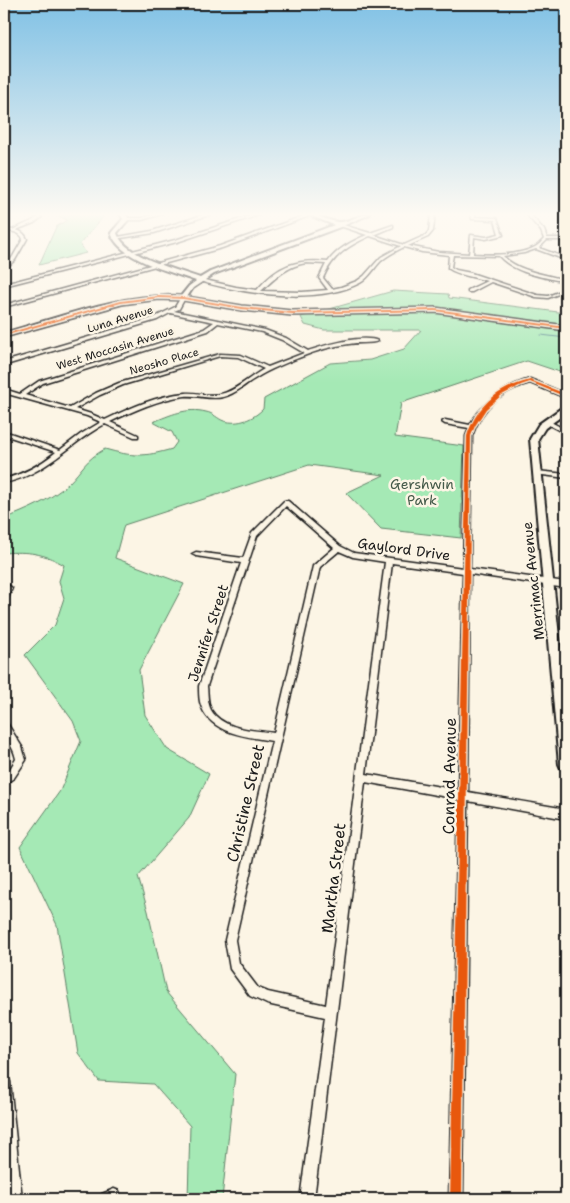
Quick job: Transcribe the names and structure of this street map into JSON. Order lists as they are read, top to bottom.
{
  "streets": {
    "street": [
      "Luna Avenue",
      "West Moccasin Avenue",
      "Neosho Place",
      "Gaylord Drive",
      "Merrimac Avenue",
      "Jennifer Street",
      "Conrad Avenue",
      "Christine Street",
      "Martha Street"
    ]
  },
  "crossings": [
    ["Gaylord Drive", "Merrimac Avenue"],
    ["Gaylord Drive", "Jennifer Street"],
    ["Gaylord Drive", "Conrad Avenue"],
    ["Gaylord Drive", "Christine Street"],
    ["Gaylord Drive", "Martha Street"],
    ["Jennifer Street", "Christine Street"],
    ["Christine Street", "Martha Street"]
  ],
  "parks": ["Gershwin Park"]
}
